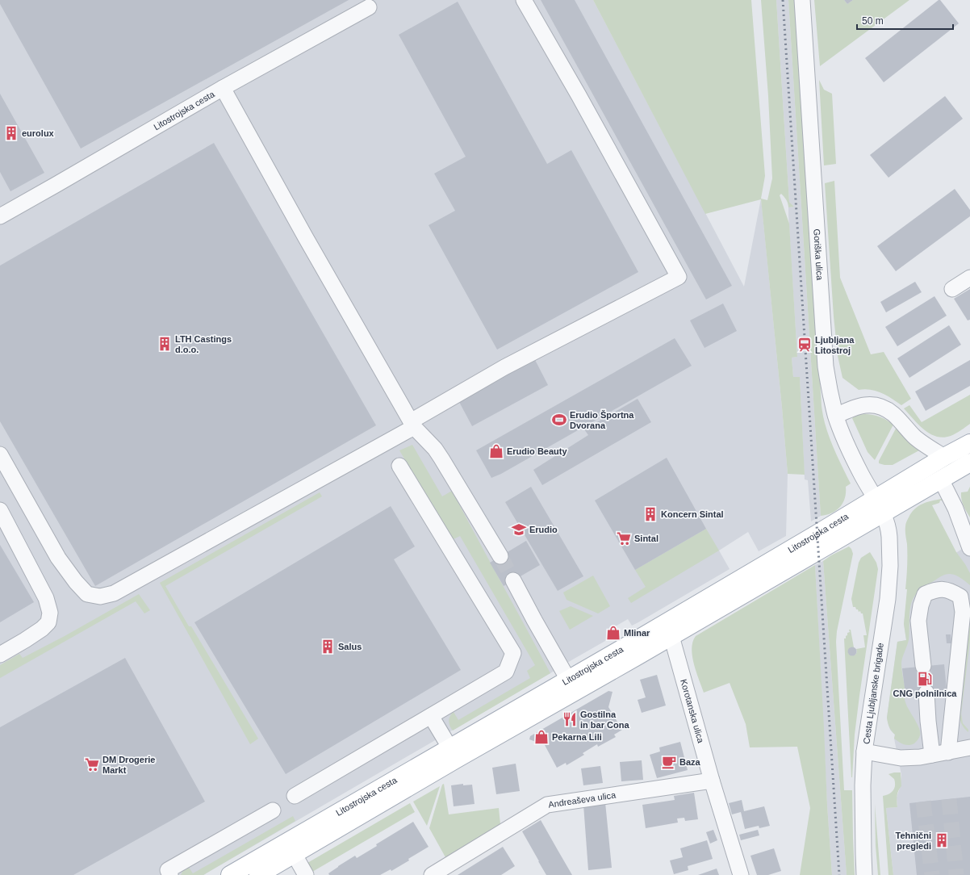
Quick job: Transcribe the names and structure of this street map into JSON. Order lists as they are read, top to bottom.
{
  "streets": {
    "main road": ["Litostrojska cesta"],
    "street": [
      "Goriška ulica",
      "Cesta Ljubljanske brigade",
      "Korotanska ulica",
      "Andreaševa ulica"
    ]
  },
  "crossings": [
    ["Litostrojska cesta", "Goriška ulica"],
    ["Litostrojska cesta", "Cesta Ljubljanske brigade"],
    ["Litostrojska cesta", "Korotanska ulica"],
    ["Goriška ulica", "Cesta Ljubljanske brigade"],
    ["Korotanska ulica", "Andreaševa ulica"]
  ],
  "places": {
    "building": [
      "eurolux",
      "LTH Castings d.o.o.",
      "Koncern Sintal",
      "Salus",
      "Tehnični pregledi"
    ],
    "station": ["Ljubljana Litostroj"],
    "sports": ["Erudio Športna Dvorana"],
    "shop": ["Erudio Beauty", "Mlinar", "Pekarna Lili"],
    "school or university": ["Erudio"],
    "supermarket": ["Sintal", "DM Drogerie Markt"],
    "fuel station": ["CNG polnilnica"],
    "restaurant": ["Gostilna in bar Cona"],
    "cafe": ["Baza"]
  },
  "scale_bar": "50 m"
}
